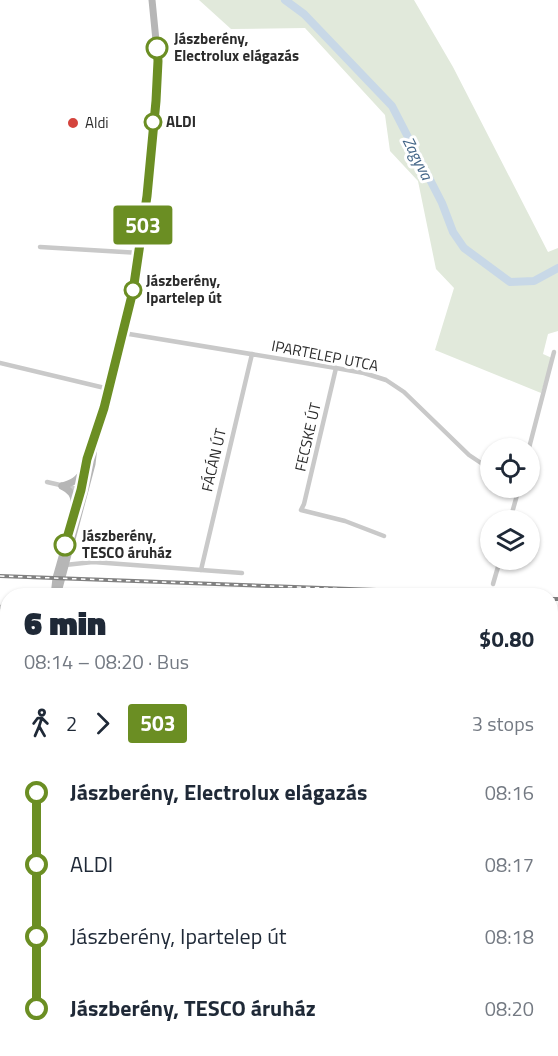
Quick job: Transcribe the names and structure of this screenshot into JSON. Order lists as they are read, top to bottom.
{
  "streets": {
    "street": ["IPARTELEP UTCA", "FECSKE ÚT", "FÁCÁN ÚT"]
  },
  "crossings": [
    ["IPARTELEP UTCA", "FECSKE ÚT"],
    ["IPARTELEP UTCA", "FÁCÁN ÚT"]
  ],
  "water": ["Zagyva"],
  "places": [
    "Jászberény, Electrolux elágazás",
    "ALDI",
    "Aldi",
    "Jászberény, Ipartelep út",
    "Jászberény, TESCO áruház"
  ],
  "lines": ["bus line 503"],
  "page": {
    "on_map": "503",
    "heading": ["6 min", "08:14 – 08:20 · Bus", "$0.80"],
    "legs": ["2", "503", "3 stops"],
    "list": [
      {
        "name": "Jászberény, Electrolux elágazás",
        "value": "08:16"
      },
      {
        "name": "ALDI",
        "value": "08:17"
      },
      {
        "name": "Jászberény, Ipartelep út",
        "value": "08:18"
      },
      {
        "name": "Jászberény, TESCO áruház",
        "value": "08:20"
      }
    ]
  }
}
